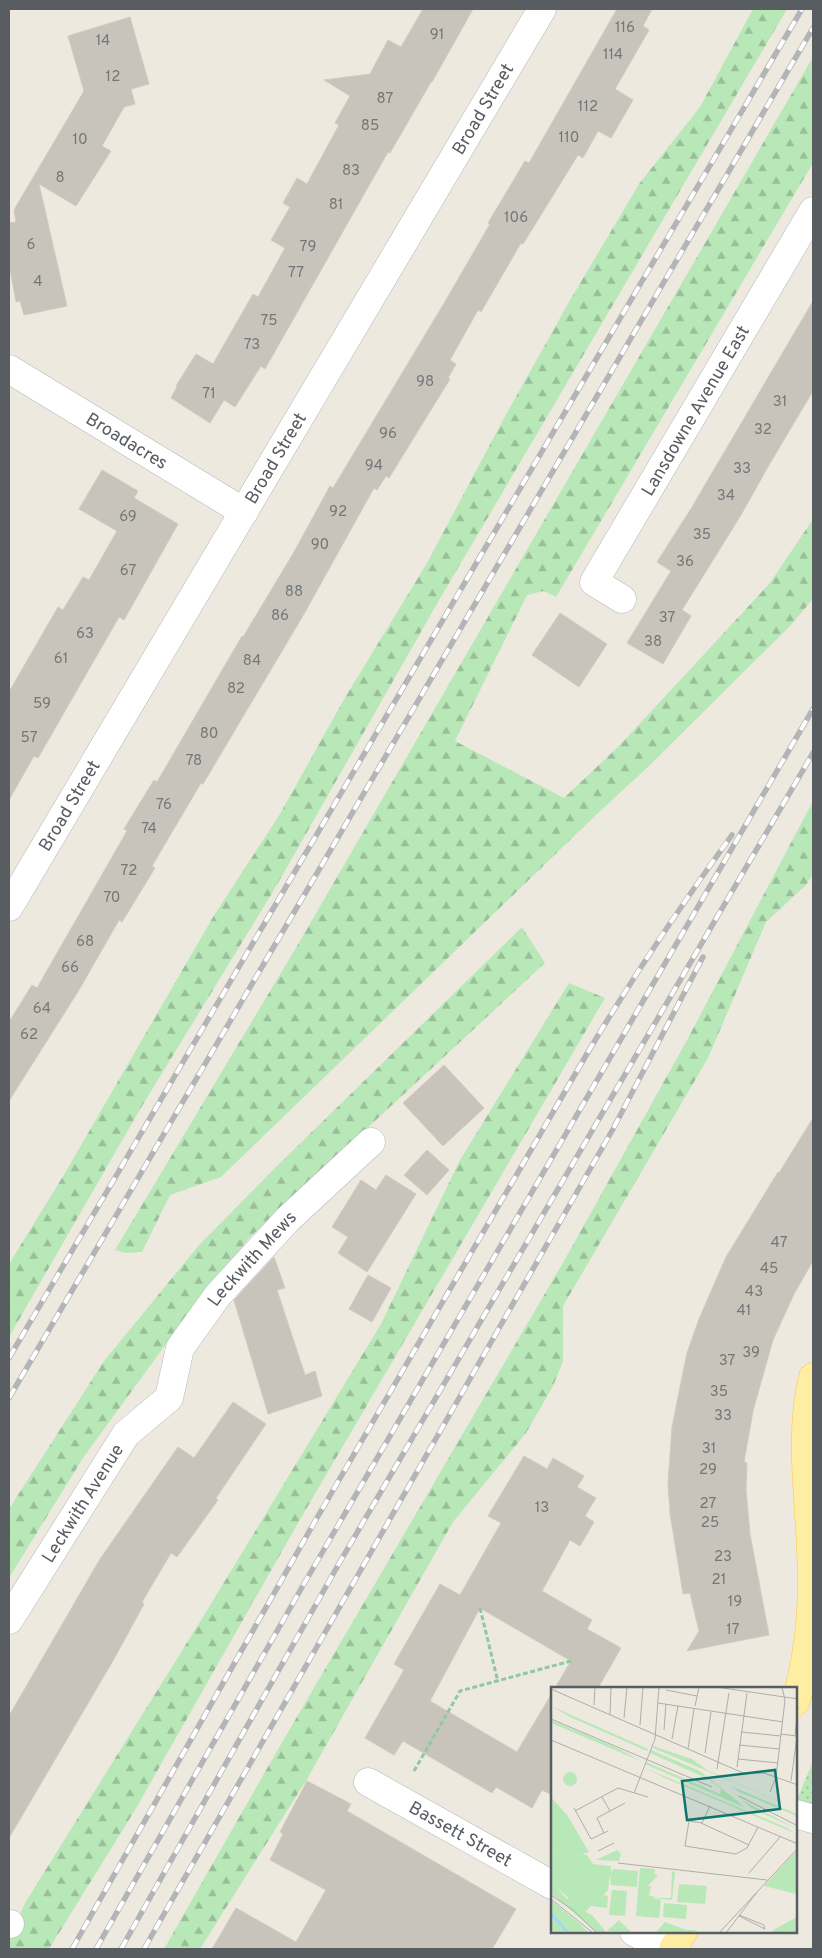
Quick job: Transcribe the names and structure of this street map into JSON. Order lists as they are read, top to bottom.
{
  "streets": {
    "street": [
      "Broad Street",
      "Lansdowne Avenue East",
      "Broadacres",
      "Leckwith Mews",
      "Leckwith Avenue",
      "Bassett Street"
    ]
  },
  "crossings": [
    ["Broad Street", "Broadacres"],
    ["Leckwith Mews", "Leckwith Avenue"]
  ],
  "house_numbers": [
    "116",
    "91",
    "14",
    "114",
    "12",
    "87",
    "112",
    "85",
    "110",
    "10",
    "83",
    "8",
    "81",
    "106",
    "6",
    "79",
    "77",
    "4",
    "75",
    "73",
    "98",
    "71",
    "31",
    "32",
    "96",
    "94",
    "33",
    "34",
    "92",
    "69",
    "35",
    "90",
    "36",
    "67",
    "88",
    "86",
    "37",
    "63",
    "38",
    "61",
    "84",
    "82",
    "59",
    "80",
    "57",
    "78",
    "76",
    "74",
    "72",
    "70",
    "68",
    "66",
    "64",
    "62",
    "47",
    "45",
    "43",
    "41",
    "39",
    "37",
    "35",
    "33",
    "31",
    "29",
    "27",
    "13",
    "25",
    "23",
    "21",
    "19",
    "17"
  ]
}
